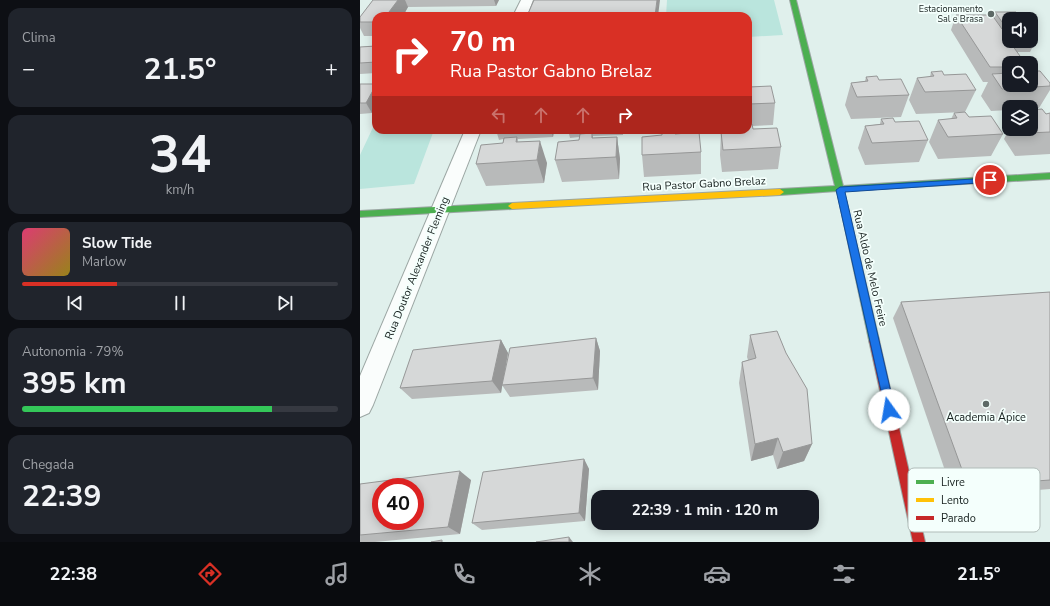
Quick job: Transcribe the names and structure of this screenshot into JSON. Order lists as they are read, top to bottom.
{
  "streets": {
    "street": ["Rua Pastor Gabno Brelaz", "Rua Doutor Alexander Fleming", "Rua Aldo de Melo Freire"]
  },
  "crossings": [
    ["Rua Pastor Gabno Brelaz", "Rua Doutor Alexander Fleming"],
    ["Rua Pastor Gabno Brelaz", "Rua Aldo de Melo Freire"]
  ],
  "places": ["Estacionamento Sal e Brasa", "Academia Ápice"],
  "legend": ["Livre", "Lento", "Parado"],
  "page": {
    "tile": [
      "Clima",
      ["34", "km/h"],
      ["Autonomia · 79%", "395 km"],
      ["Chegada", "22:39"]
    ],
    "turn": ["70 m", "Rua Pastor Gabno Brelaz"],
    "heat": ["−", "21.5°", "+"],
    "song": ["Slow Tide", "Marlow"],
    "limit": "40",
    "trip": "22:39 · 1 min · 120 m",
    "tabs": ["22:38", "21.5°"]
  }
}
